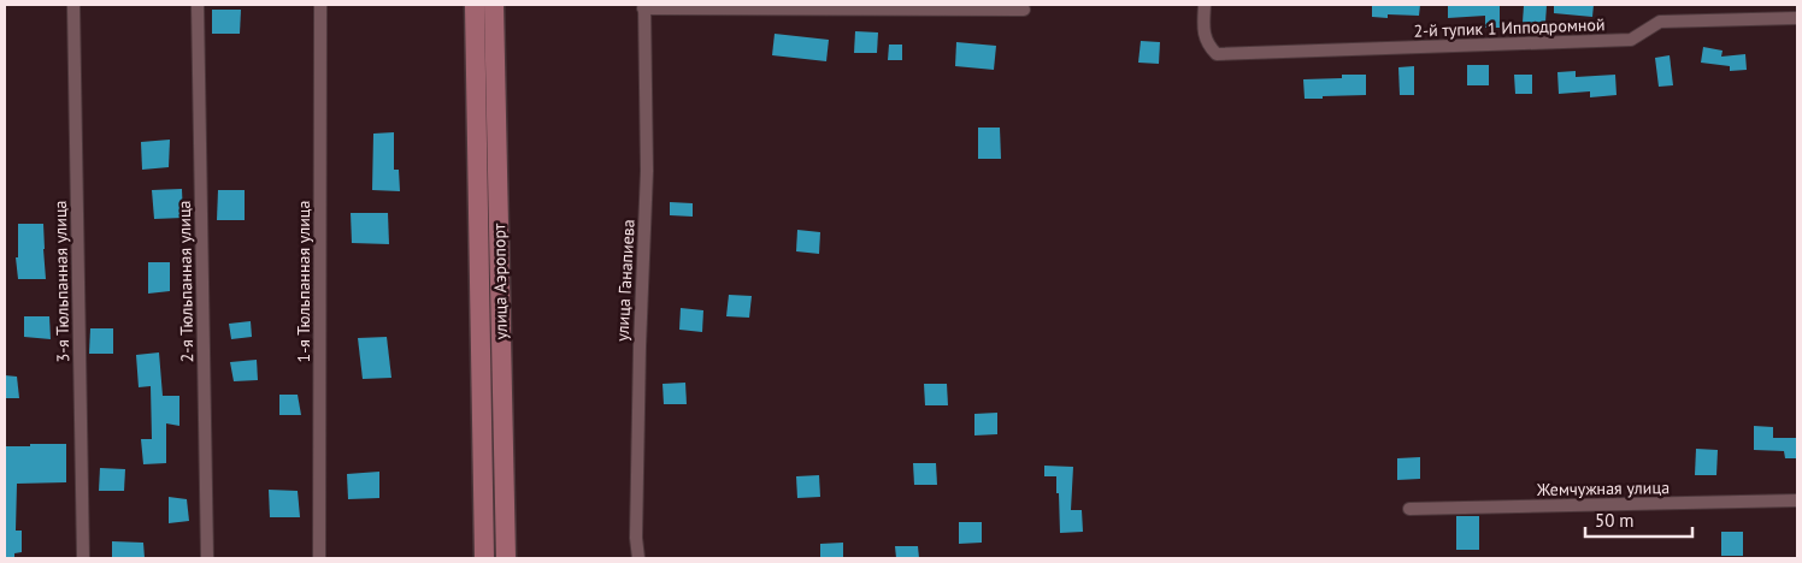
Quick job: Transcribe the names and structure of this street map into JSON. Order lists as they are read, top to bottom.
{
  "streets": {
    "main road": ["улица Аэропорт"],
    "street": [
      "2-й тупик 1 Ипподромной",
      "улица Ганапиева",
      "3-я Тюльпанная улица",
      "2-я Тюльпанная улица",
      "1-я Тюльпанная улица",
      "Жемчужная улица"
    ]
  },
  "scale_bar": "50 m"
}
